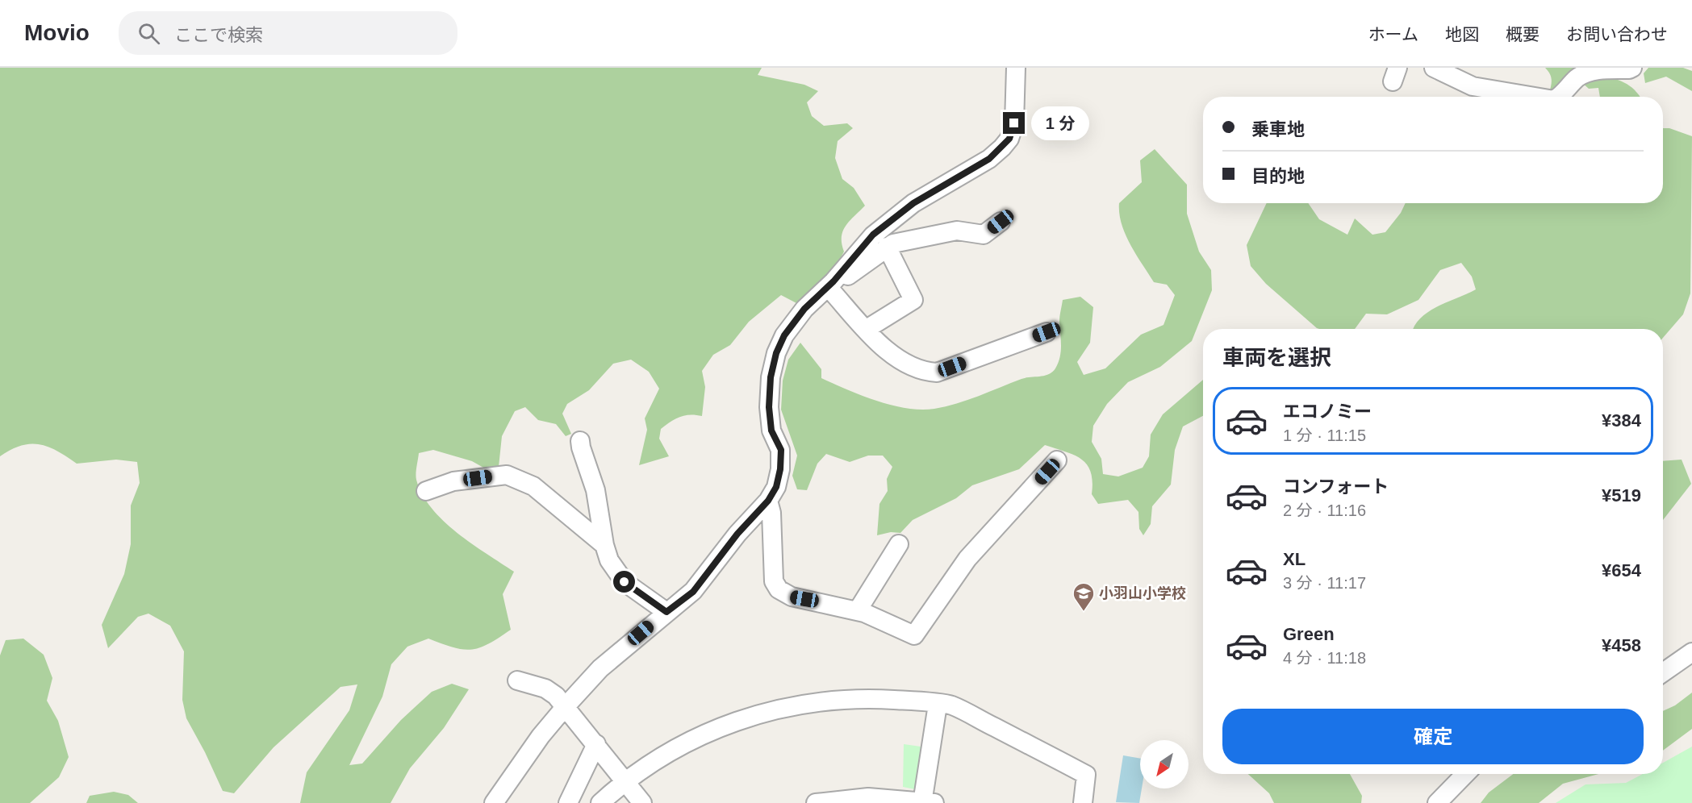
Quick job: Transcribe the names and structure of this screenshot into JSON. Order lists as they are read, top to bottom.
{
  "places": {
    "school or university": ["小羽山小学校"]
  },
  "north": "bottom left",
  "page": {
    "header": "Movio",
    "search": "ここで検索",
    "nav": [
      "ホーム",
      "地図",
      "概要",
      "お問い合わせ"
    ],
    "banner": ["乗車地", "目的地"],
    "bubble": "1 分",
    "heading": "車両を選択",
    "list": [
      {
        "name": "エコノミー",
        "note": "1 分 · 11:15",
        "value": "¥384"
      },
      {
        "name": "コンフォート",
        "note": "2 分 · 11:16",
        "value": "¥519"
      },
      {
        "name": "XL",
        "note": "3 分 · 11:17",
        "value": "¥654"
      },
      {
        "name": "Green",
        "note": "4 分 · 11:18",
        "value": "¥458"
      }
    ],
    "buttons": "確定"
  }
}
